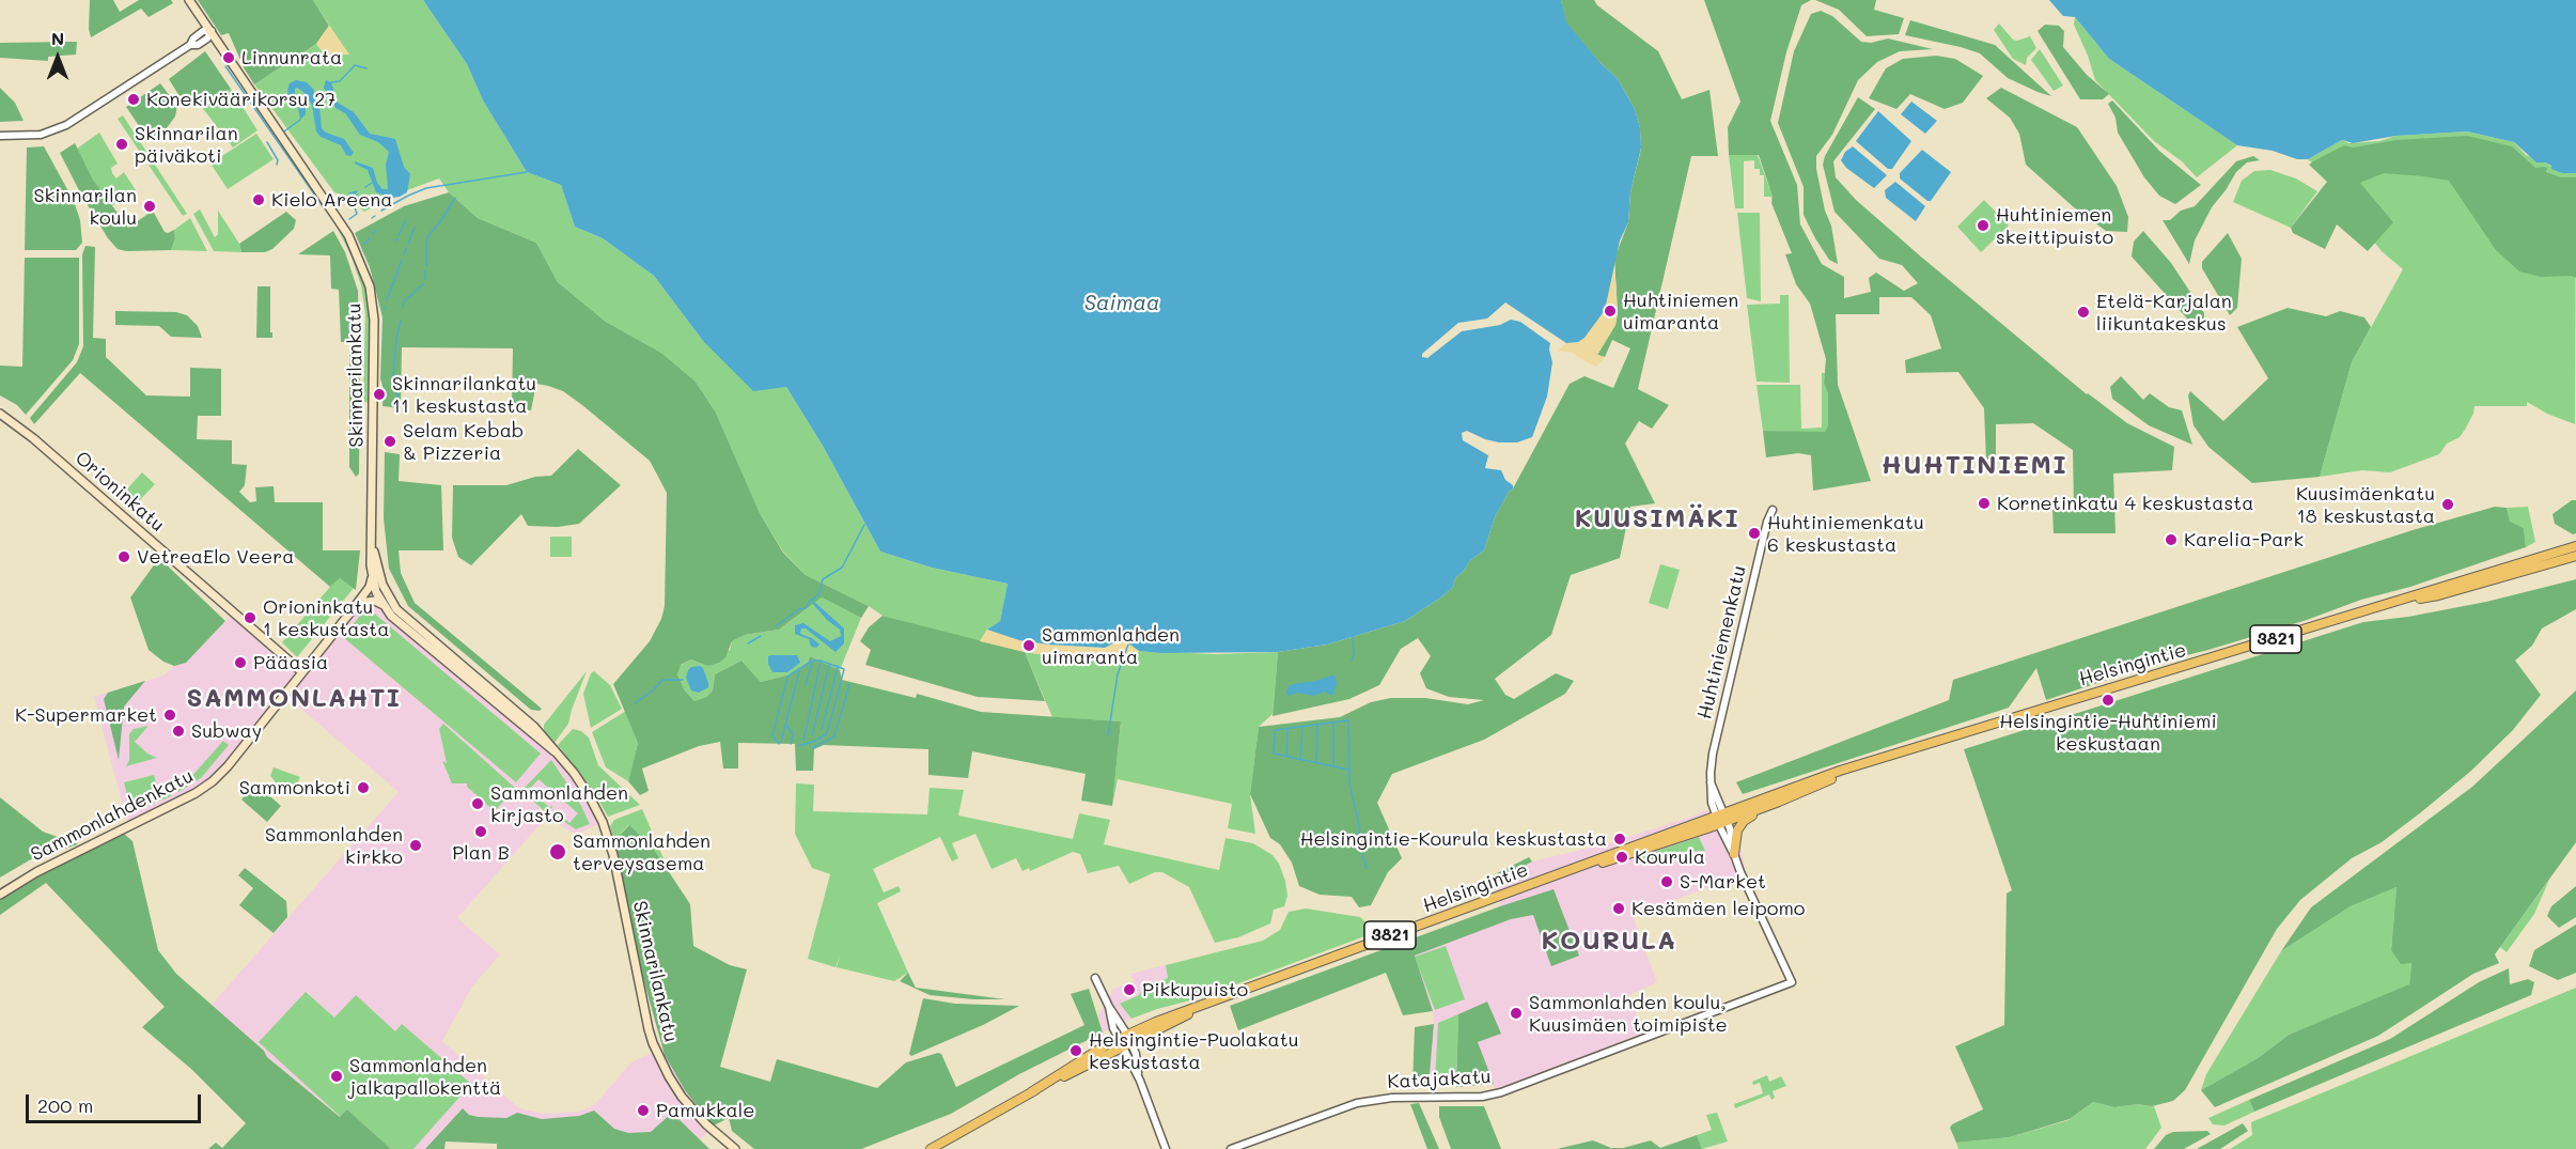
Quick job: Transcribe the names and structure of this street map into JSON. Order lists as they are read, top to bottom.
{
  "streets": {
    "main road": [
      "Skinnarilankatu",
      "Orioninkatu",
      "3821",
      "Helsingintie",
      "Sammonlahdenkatu"
    ],
    "street": ["Huhtiniemenkatu", "Katajakatu"]
  },
  "crossings": [
    ["Skinnarilankatu", "Sammonlahdenkatu"],
    ["Orioninkatu", "Sammonlahdenkatu"],
    ["Huhtiniemenkatu", "Helsingintie"],
    ["Huhtiniemenkatu", "Katajakatu"]
  ],
  "districts": [
    "HUHTINIEMI",
    "KUUSIMÄKI",
    "SAMMONLAHTI",
    "KOURULA"
  ],
  "water": ["Saimaa"],
  "places": [
    "Linnunrata",
    "Konekiväärikorsu 27",
    "Skinnarilan päiväkoti",
    "Kielo Areena",
    "Skinnarilan koulu",
    "Huhtiniemen skeittipuisto",
    "Huhtiniemen uimaranta",
    "Etelä-Karjalan liikuntakeskus",
    "Skinnarilankatu 11 keskustasta",
    "Selam Kebab & Pizzeria",
    "Kornetinkatu 4 keskustasta",
    "Kuusimäenkatu 18 keskustasta",
    "Huhtiniemenkatu 6 keskustasta",
    "Karelia-Park",
    "VetreaElo Veera",
    "Orioninkatu 1 keskustasta",
    "Sammonlahden uimaranta",
    "Pääasia",
    "Helsingintie-Huhtiniemi keskustaan",
    "K-Supermarket",
    "Subway",
    "Sammonkoti",
    "Sammonlahden kirjasto",
    "Plan B",
    "Helsingintie-Kourula keskustasta",
    "Sammonlahden kirkko",
    "Sammonlahden terveysasema",
    "Kourula",
    "S-Market",
    "Kesämäen leipomo",
    "Pikkupuisto",
    "Sammonlahden koulu, Kuusimäen toimipiste",
    "Helsingintie-Puolakatu keskustasta",
    "Sammonlahden jalkapallokenttä",
    "Pamukkale"
  ],
  "scale_bar": "200 m",
  "north": "top"
}
